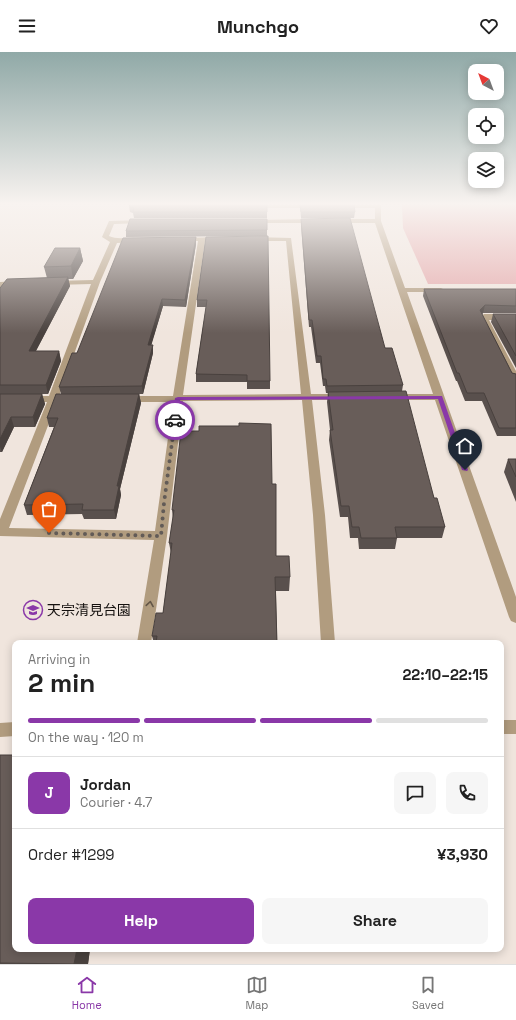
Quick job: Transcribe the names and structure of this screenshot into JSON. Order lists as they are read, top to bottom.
{
  "places": {
    "school or university": ["天宗清見台園"]
  },
  "north": "top left",
  "page": {
    "header": "Munchgo",
    "heading": ["2 min", "Arriving in", "22:10–22:15"],
    "panel": [
      "Jordan",
      "Courier · 4.7",
      "Order #1299",
      "¥3,930"
    ],
    "bar": "On the way · 120 m",
    "round": "J",
    "buttons": ["Help", "Share"],
    "tabs": ["Home", "Map", "Saved"]
  }
}
